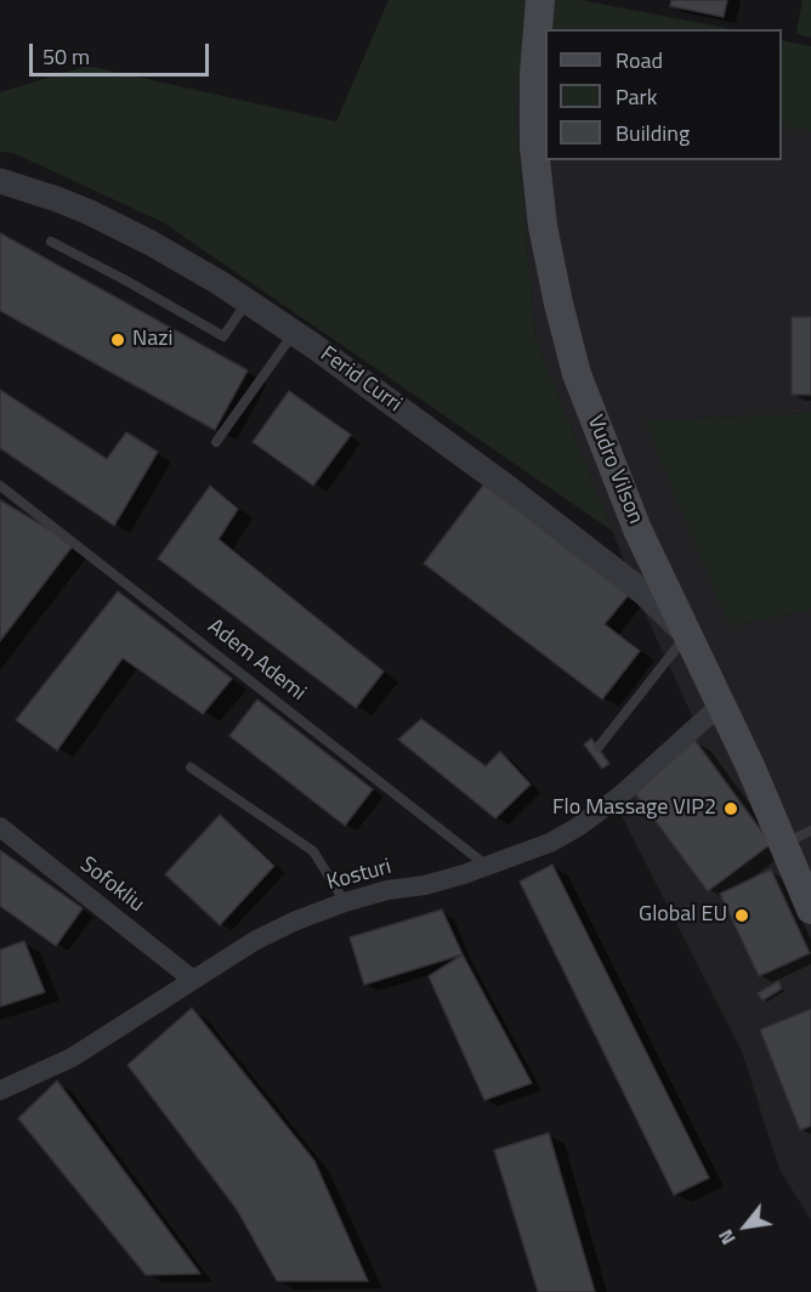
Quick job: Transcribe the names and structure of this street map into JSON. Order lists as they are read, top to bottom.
{
  "streets": {
    "main road": ["Vudro Vilson"],
    "street": ["Ferid Curri", "Kosturi", "Sofokliu"],
    "lane": ["Adem Ademi"]
  },
  "crossings": [
    ["Ferid Curri", "Vudro Vilson"],
    ["Vudro Vilson", "Kosturi"],
    ["Adem Ademi", "Kosturi"],
    ["Kosturi", "Sofokliu"]
  ],
  "places": ["Nazi", "Flo Massage VIP2", "Global EU"],
  "legend": ["Road", "Park", "Building"],
  "scale_bar": "50 m",
  "north": "bottom left"
}
